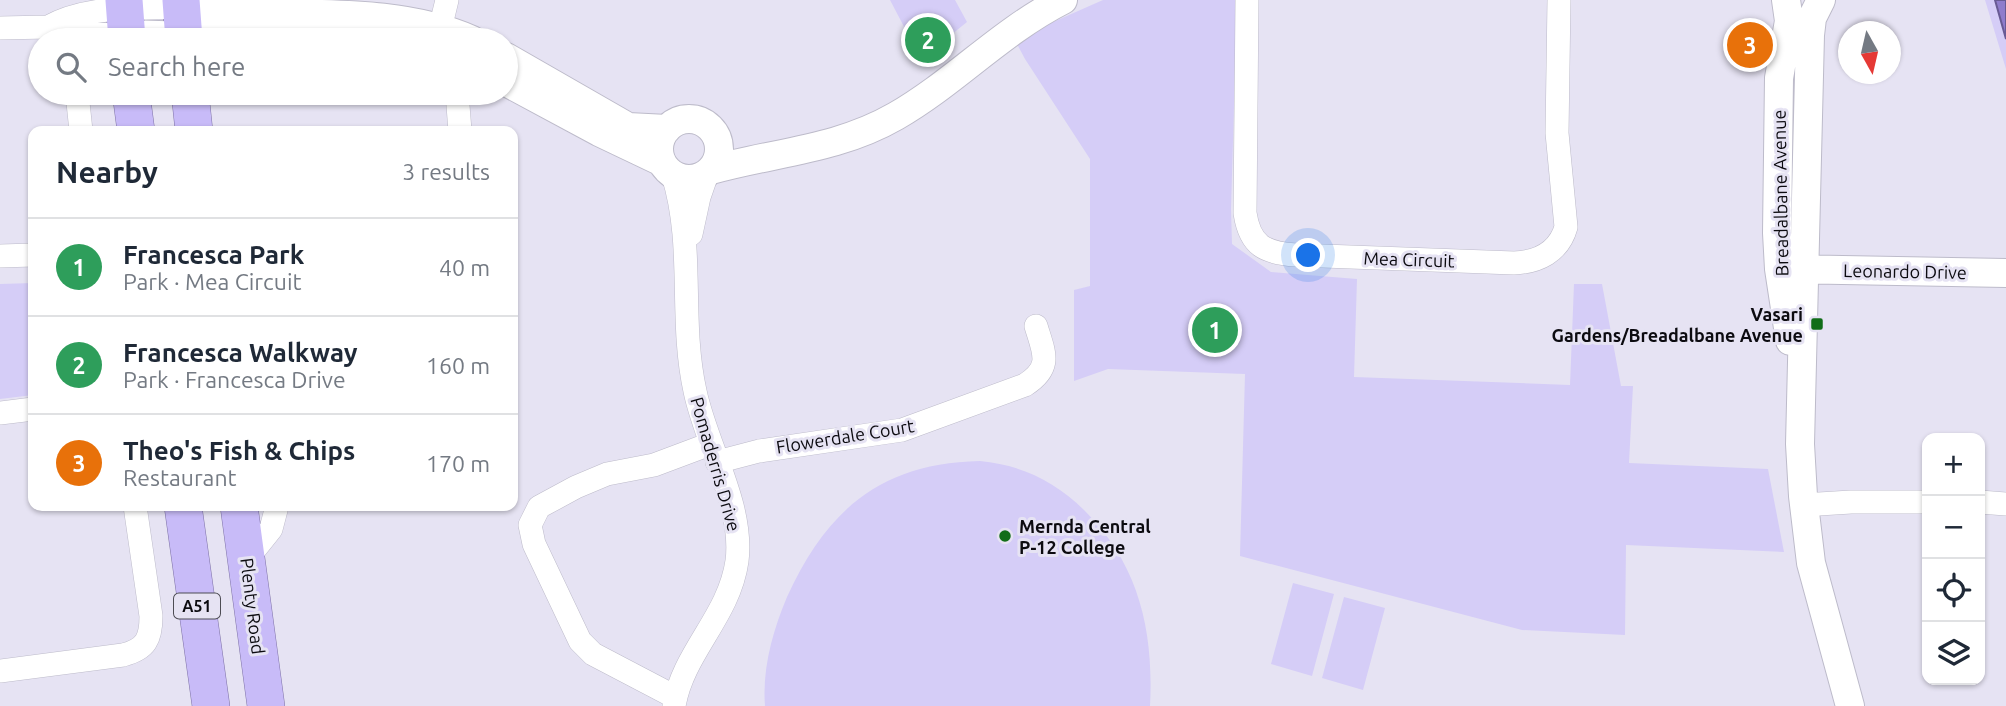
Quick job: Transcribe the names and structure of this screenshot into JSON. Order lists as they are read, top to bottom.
{
  "streets": {
    "highway": ["A51", "Plenty Road"],
    "street": [
      "Breadalbane Avenue",
      "Mea Circuit",
      "Leonardo Drive",
      "Flowerdale Court",
      "Pomaderris Drive"
    ]
  },
  "crossings": [
    ["Breadalbane Avenue", "Leonardo Drive"],
    ["Flowerdale Court", "Pomaderris Drive"]
  ],
  "places": {
    "transit": ["Vasari Gardens/Breadalbane Avenue"],
    "other": ["Mernda Central P-12 College"]
  },
  "north": "bottom",
  "page": {
    "pins": ["2", "3", "1"],
    "search": "Search here",
    "heading": ["Nearby", "3 results"],
    "list": [
      {
        "mark": "1",
        "name": "Francesca Park",
        "note": "Park · Mea Circuit",
        "value": "40 m"
      },
      {
        "mark": "2",
        "name": "Francesca Walkway",
        "note": "Park · Francesca Drive",
        "value": "160 m"
      },
      {
        "mark": "3",
        "name": "Theo's Fish & Chips",
        "note": "Restaurant",
        "value": "170 m"
      }
    ],
    "map_buttons": ["+", "−"]
  }
}
